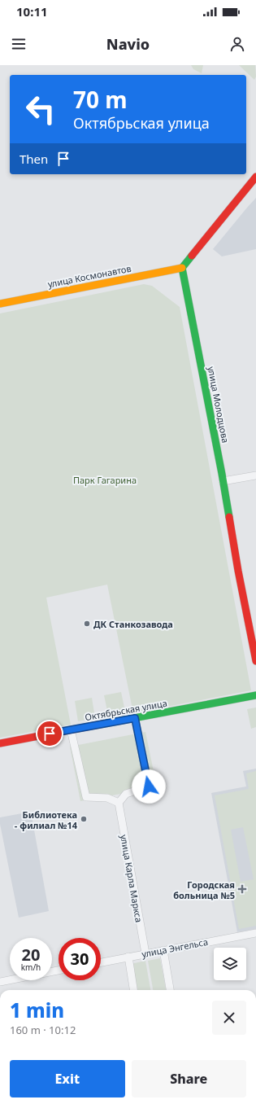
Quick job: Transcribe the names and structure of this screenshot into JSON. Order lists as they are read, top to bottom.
{
  "streets": {
    "street": [
      "улица Космонавтов",
      "улица Молодцова",
      "Октябрьская улица",
      "улица Карла Маркса",
      "улица Энгельса"
    ]
  },
  "crossings": [
    ["улица Космонавтов", "улица Молодцова"],
    ["улица Карла Маркса", "улица Энгельса"]
  ],
  "parks": ["Парк Гагарина"],
  "places": {
    "other": ["ДК Станкозавода", "Библиотека - филиал №14"],
    "health": ["Городская больница №5"]
  },
  "page": {
    "status": "10:11",
    "header": "Navio",
    "turn": ["70 m", "Октябрьская улица"],
    "then": "Then",
    "speed": "20 km/h",
    "limit": "30",
    "heading": ["1 min", "160 m · 10:12"],
    "buttons": ["Exit", "Share"]
  }
}
